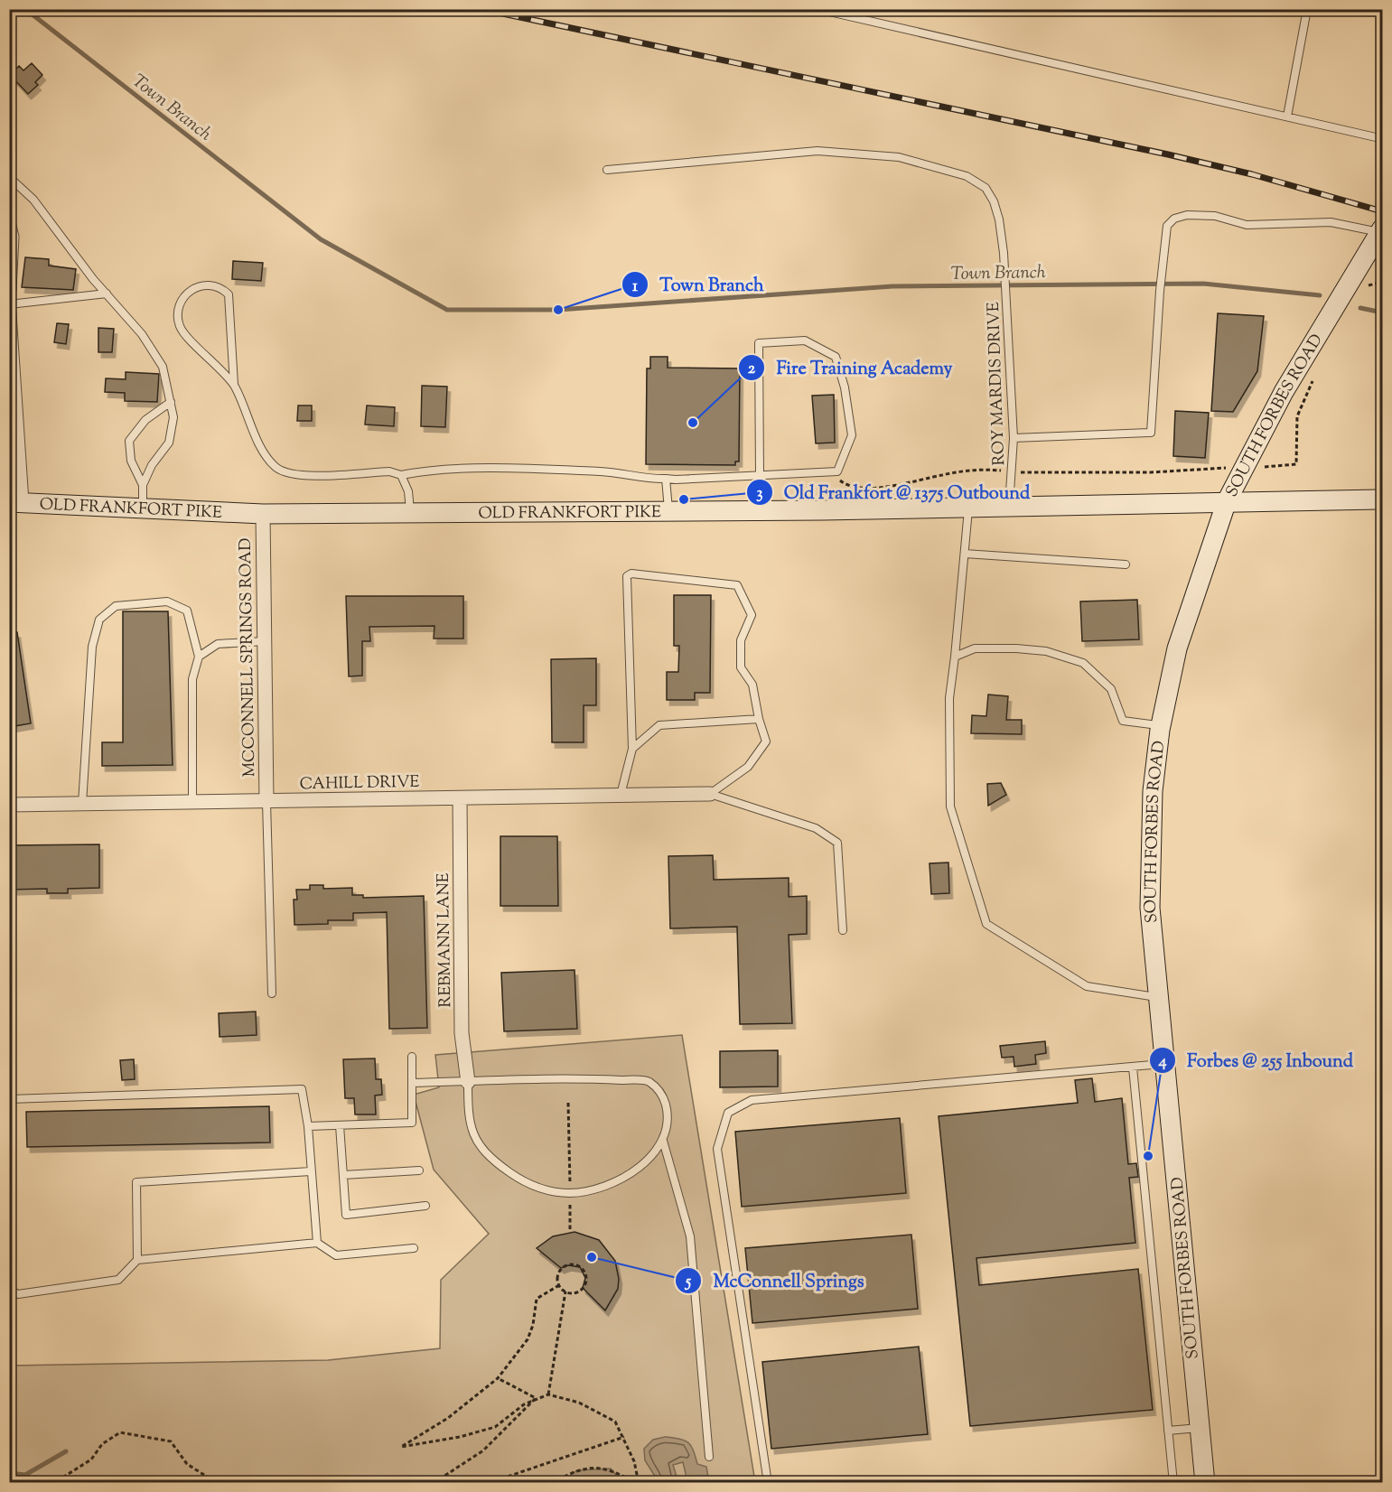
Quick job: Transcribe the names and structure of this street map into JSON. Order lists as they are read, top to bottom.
{
  "streets": {
    "main road": ["SOUTH FORBES ROAD", "OLD FRANKFORT PIKE"],
    "street": ["MCCONNELL SPRINGS ROAD", "CAHILL DRIVE", "REBMANN LANE"],
    "lane": ["ROY MARDIS DRIVE"]
  },
  "crossings": [
    ["ROY MARDIS DRIVE", "OLD FRANKFORT PIKE"],
    ["SOUTH FORBES ROAD", "OLD FRANKFORT PIKE"],
    ["OLD FRANKFORT PIKE", "MCCONNELL SPRINGS ROAD"],
    ["MCCONNELL SPRINGS ROAD", "CAHILL DRIVE"],
    ["CAHILL DRIVE", "REBMANN LANE"]
  ],
  "water": ["Town Branch"],
  "places": [
    "Town Branch",
    "Fire Training Academy",
    "Old Frankfort @ 1375 Outbound",
    "Forbes @ 255 Inbound",
    "McConnell Springs"
  ]
}
